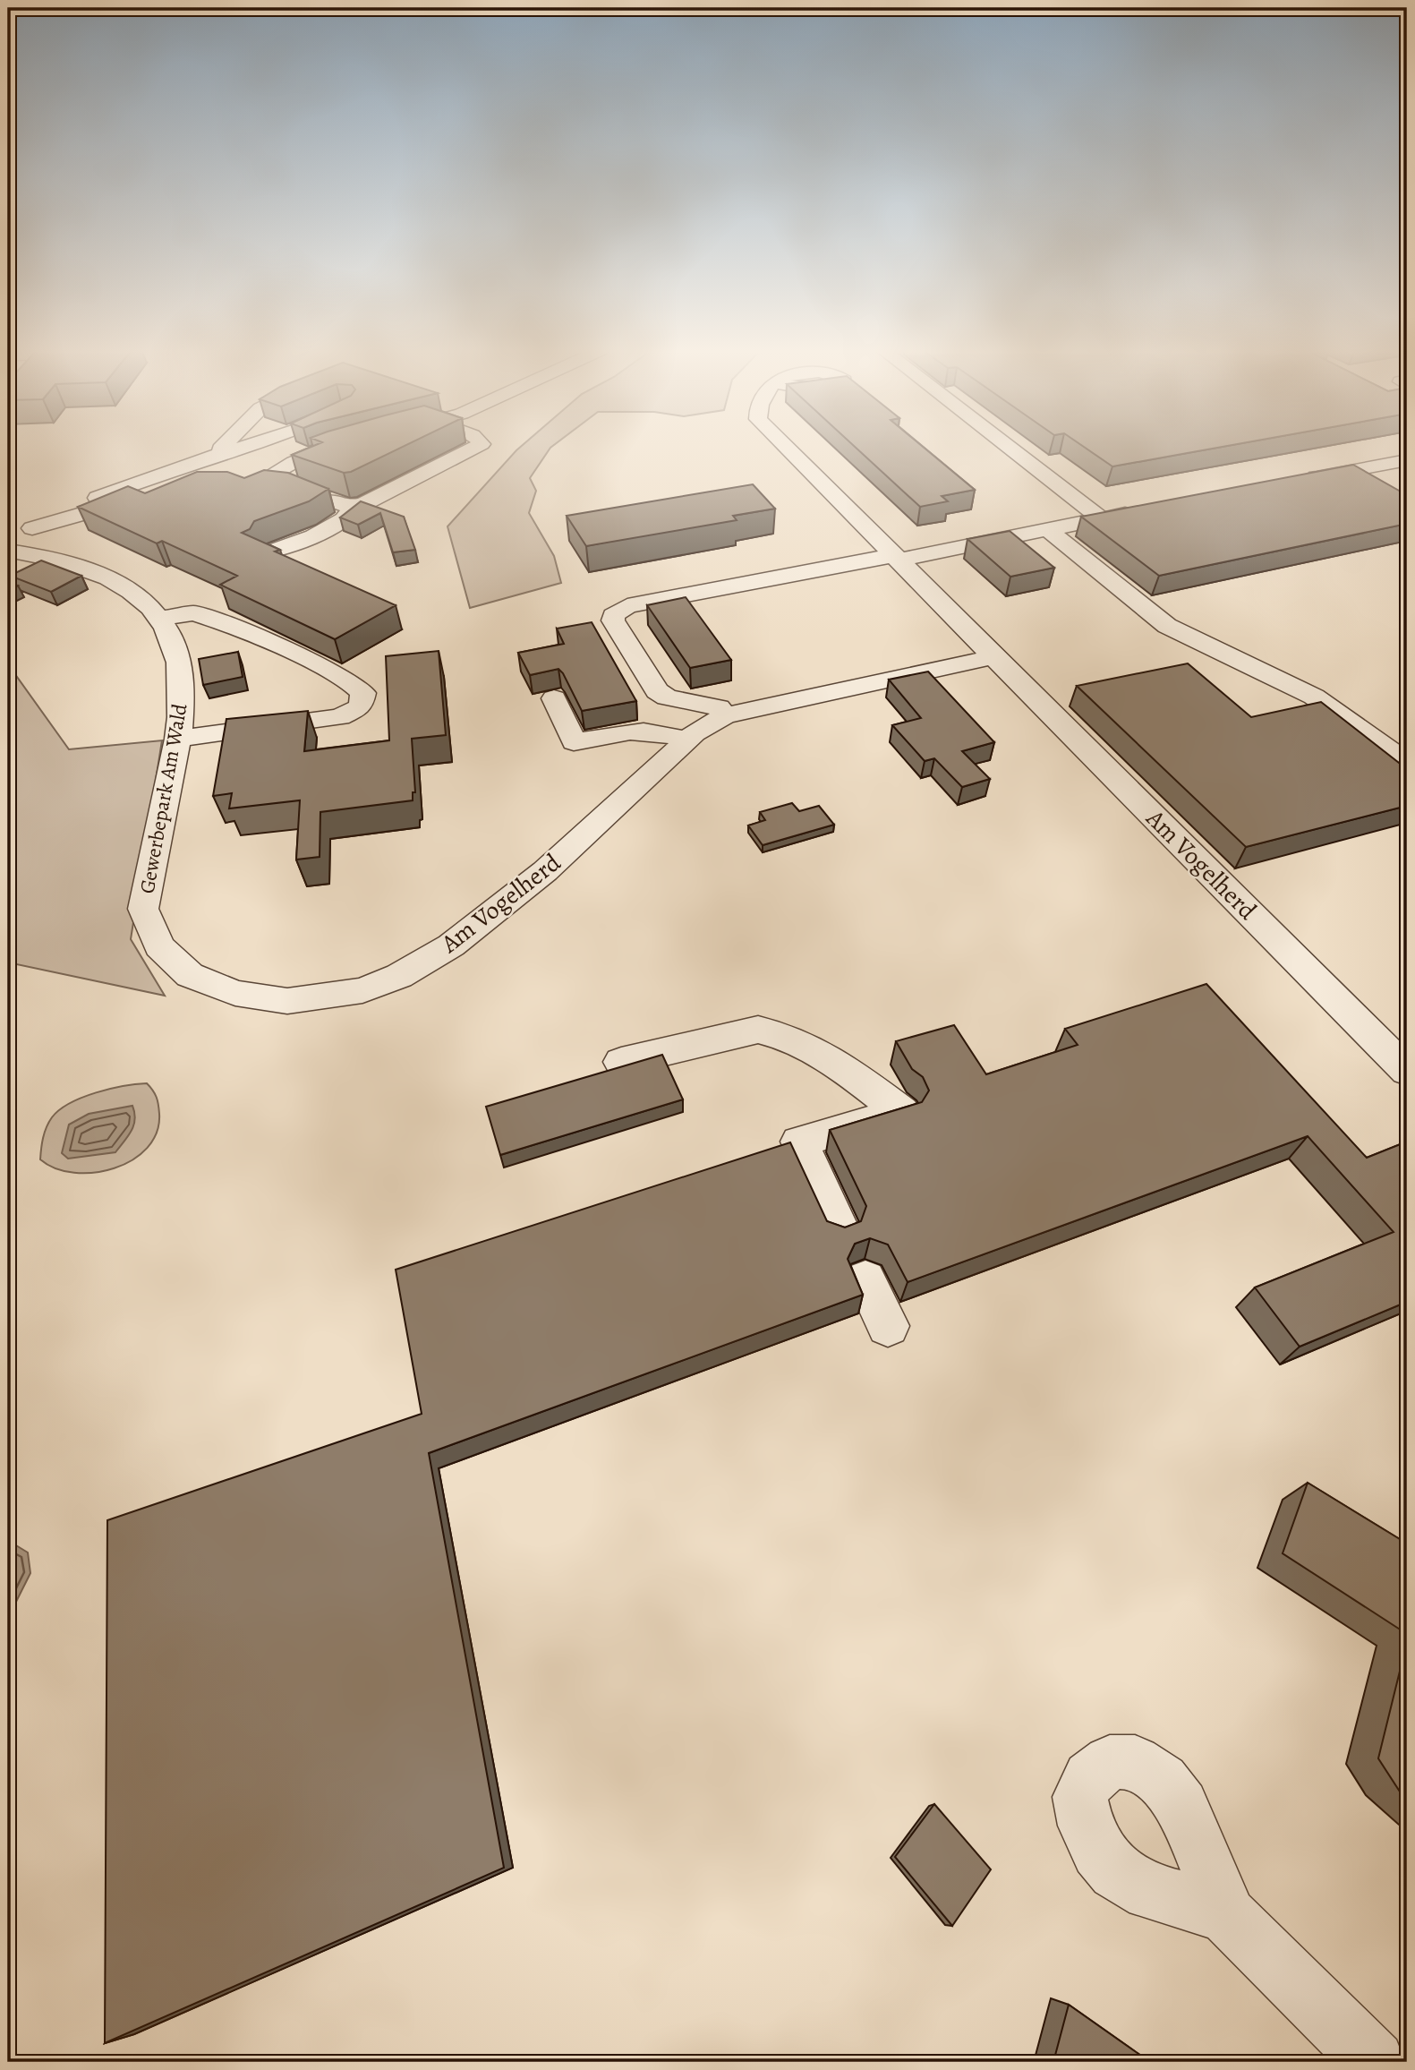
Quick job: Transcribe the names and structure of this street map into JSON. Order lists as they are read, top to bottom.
{
  "streets": {
    "street": ["Gewerbepark Am Wald", "Am Vogelherd"]
  },
  "crossings": [
    ["Gewerbepark Am Wald", "Am Vogelherd"]
  ]
}
